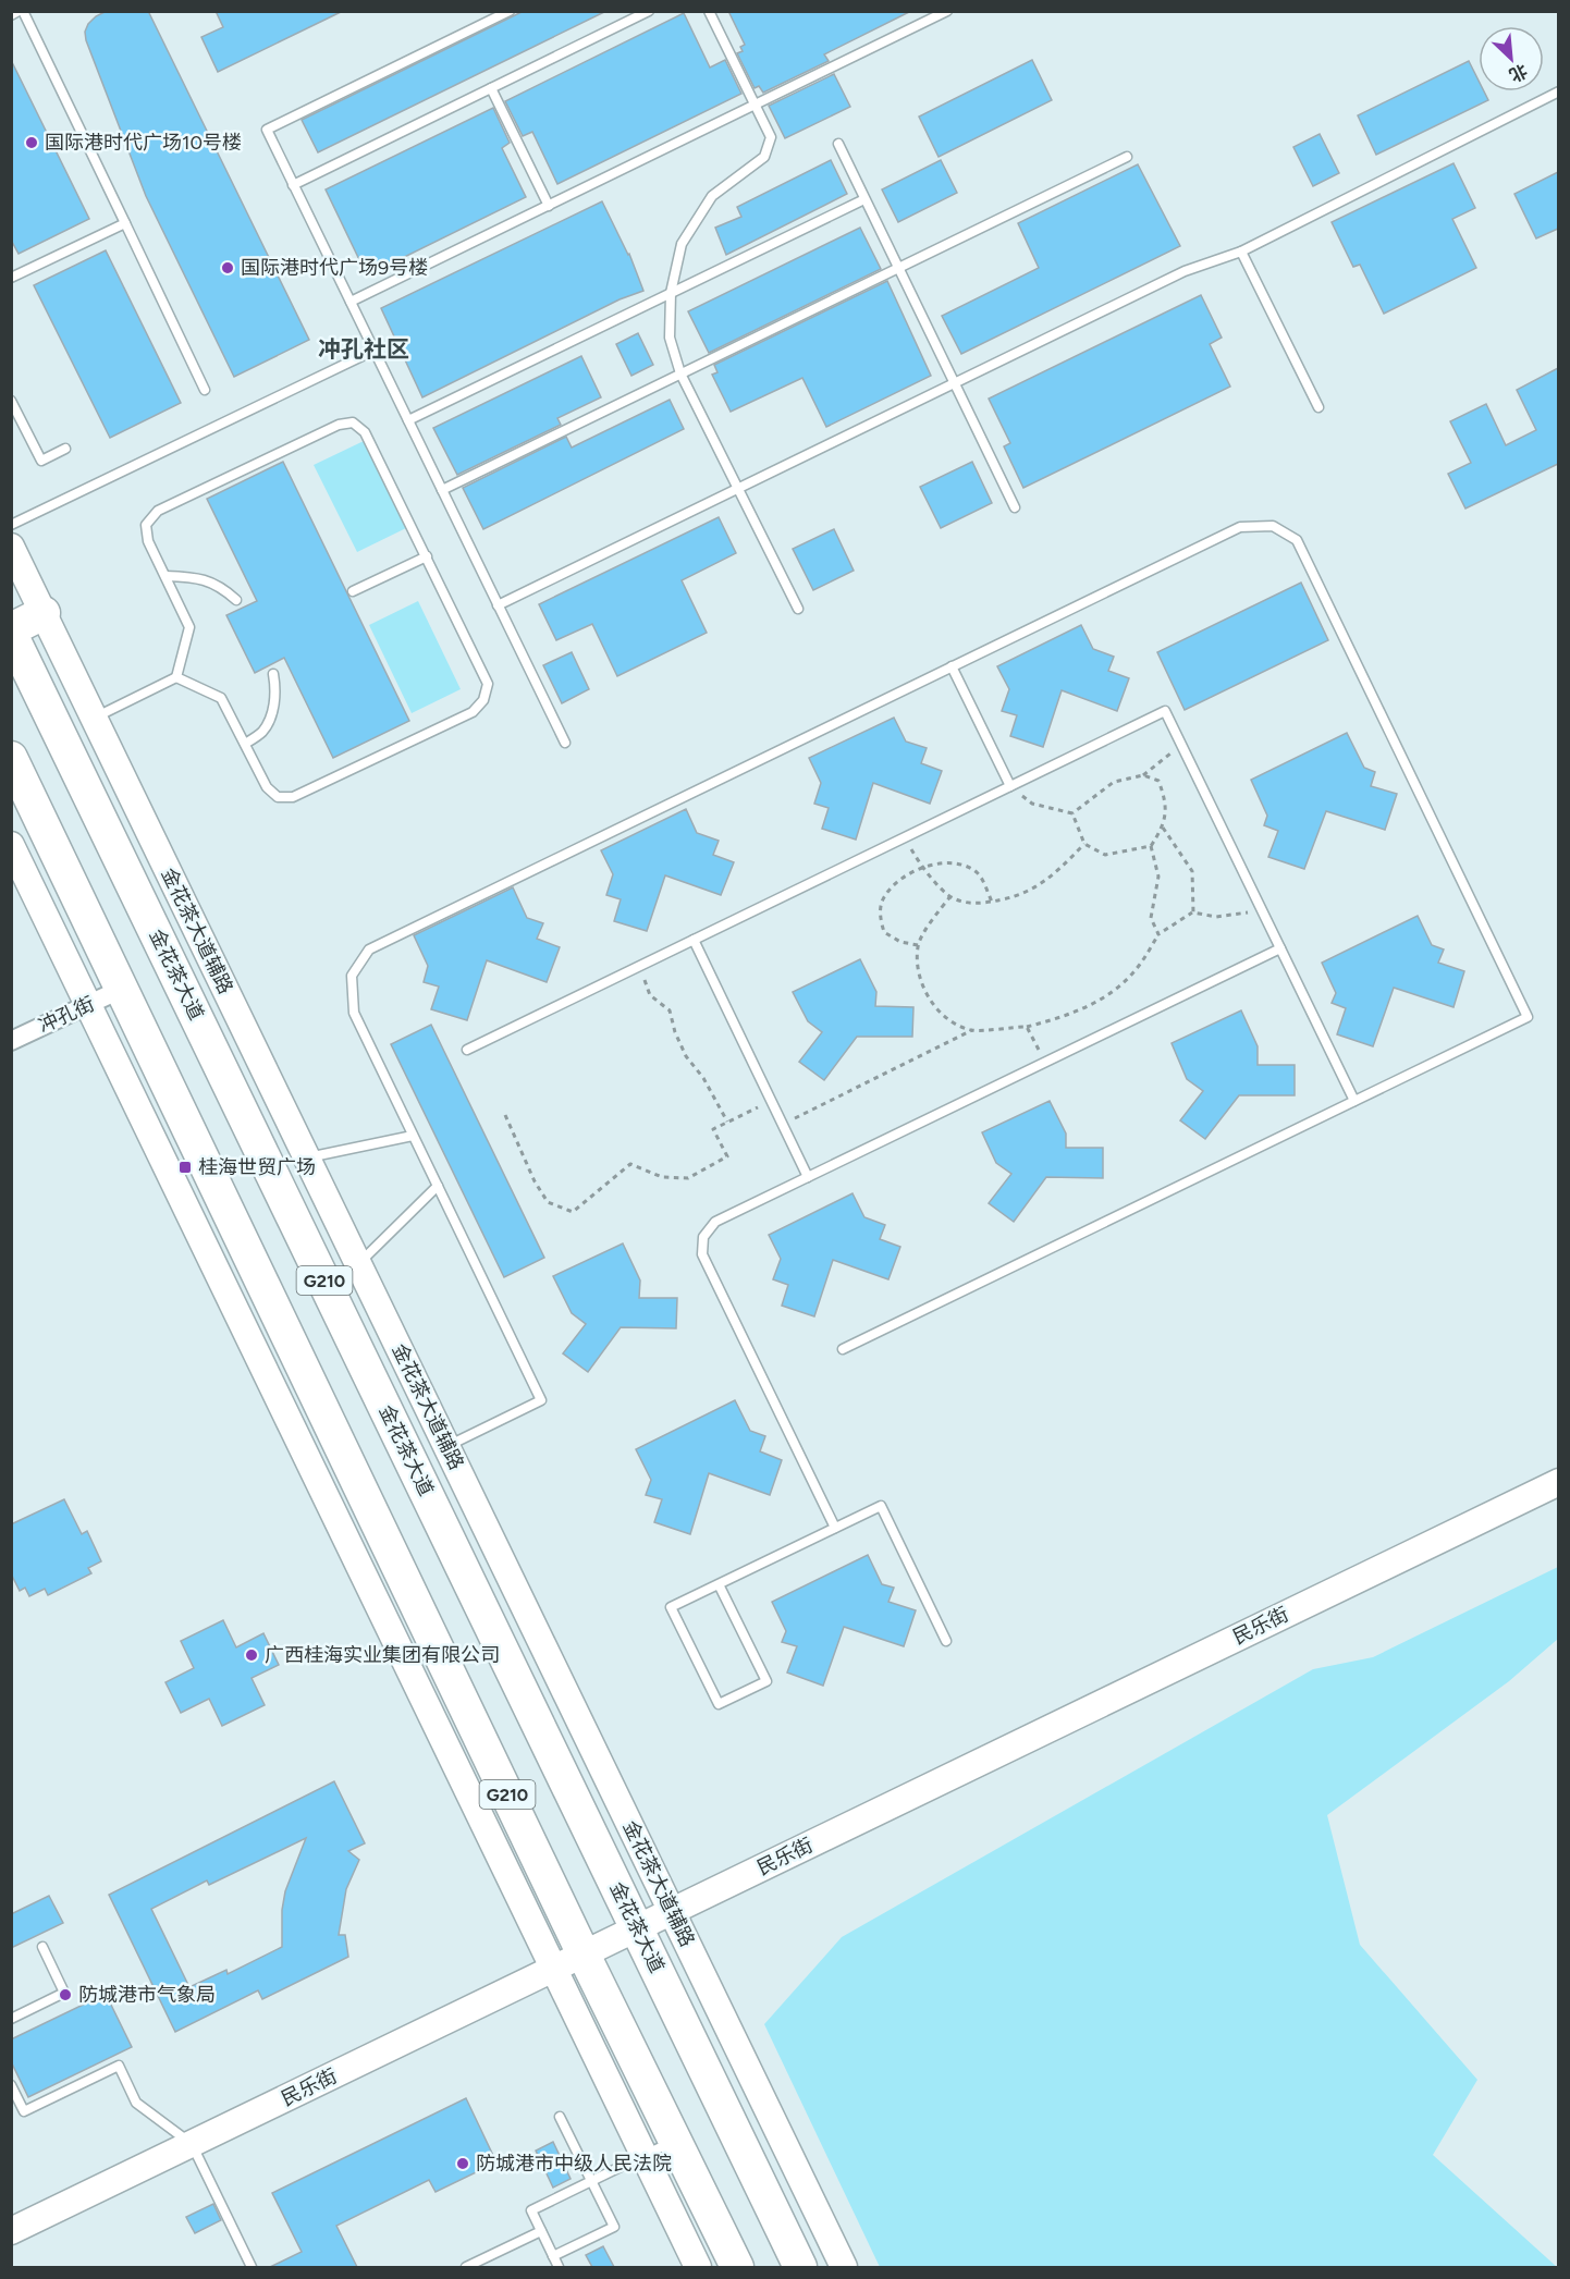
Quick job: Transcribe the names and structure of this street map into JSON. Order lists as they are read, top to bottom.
{
  "streets": {
    "highway": ["金花茶大道", "G210"],
    "street": ["金花茶大道辅路", "冲孔街", "民乐街"]
  },
  "crossings": [
    ["金花茶大道辅路", "民乐街"],
    ["金花茶大道", "民乐街"],
    ["冲孔街", "G210"],
    ["G210", "民乐街"]
  ],
  "districts": ["冲孔社区"],
  "places": {
    "other": [
      "国际港时代广场10号楼",
      "国际港时代广场9号楼",
      "广西桂海实业集团有限公司",
      "防城港市气象局",
      "防城港市中级人民法院"
    ],
    "transit": ["桂海世贸广场"]
  },
  "north": "bottom right"
}
